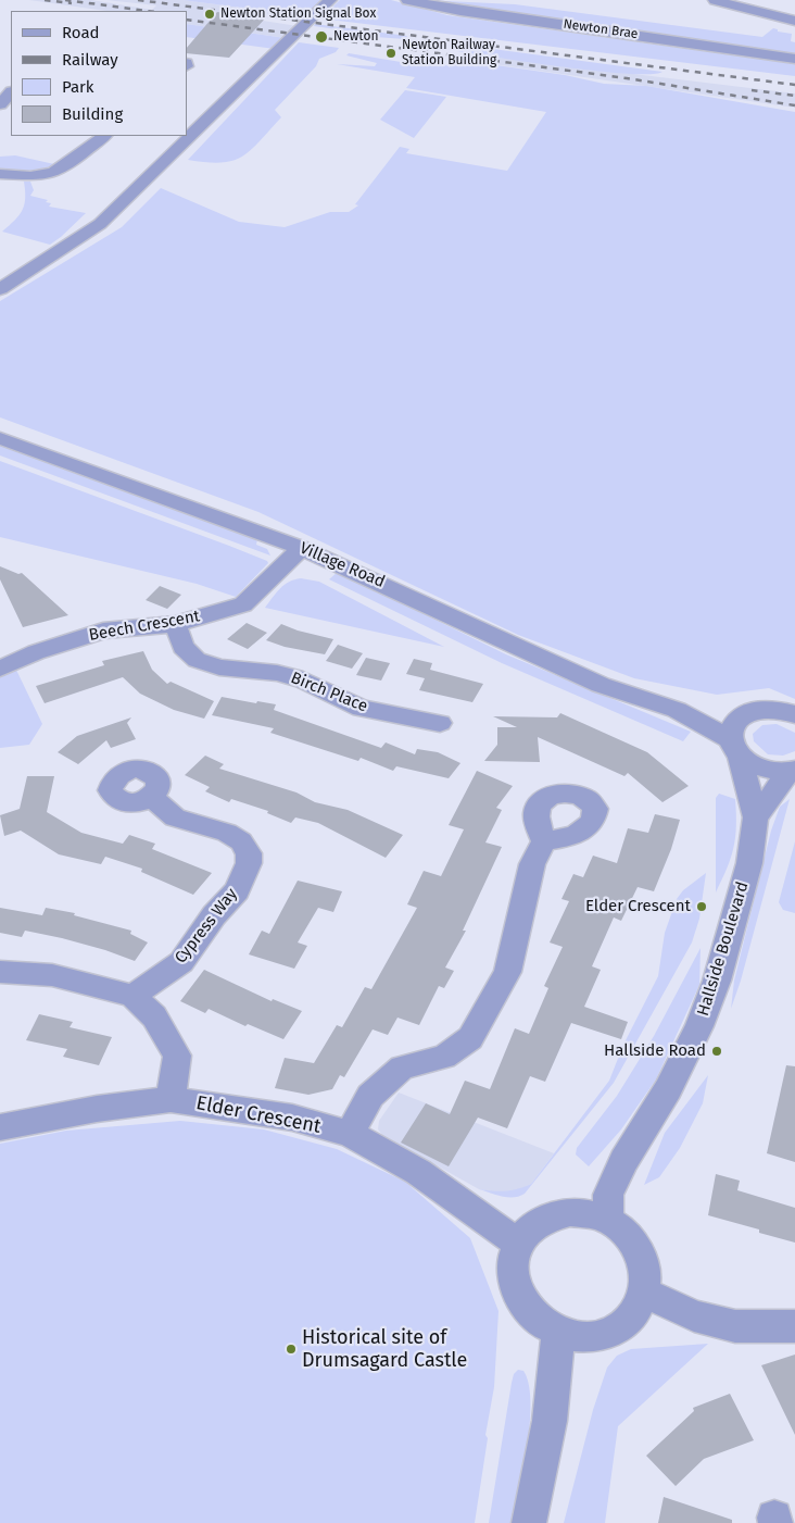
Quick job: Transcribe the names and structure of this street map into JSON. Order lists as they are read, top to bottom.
{
  "streets": {
    "street": [
      "Newton Brae",
      "Village Road",
      "Beech Crescent",
      "Birch Place",
      "Cypress Way",
      "Hallside Boulevard",
      "Elder Crescent"
    ]
  },
  "crossings": [
    ["Village Road", "Beech Crescent"],
    ["Village Road", "Hallside Boulevard"],
    ["Beech Crescent", "Birch Place"],
    ["Hallside Boulevard", "Elder Crescent"]
  ],
  "places": [
    "Newton Station Signal Box",
    "Newton",
    "Newton Railway Station Building",
    "Elder Crescent",
    "Hallside Road",
    "Historical site of Drumsagard Castle"
  ],
  "legend": [
    "Road",
    "Railway",
    "Park",
    "Building"
  ]
}
